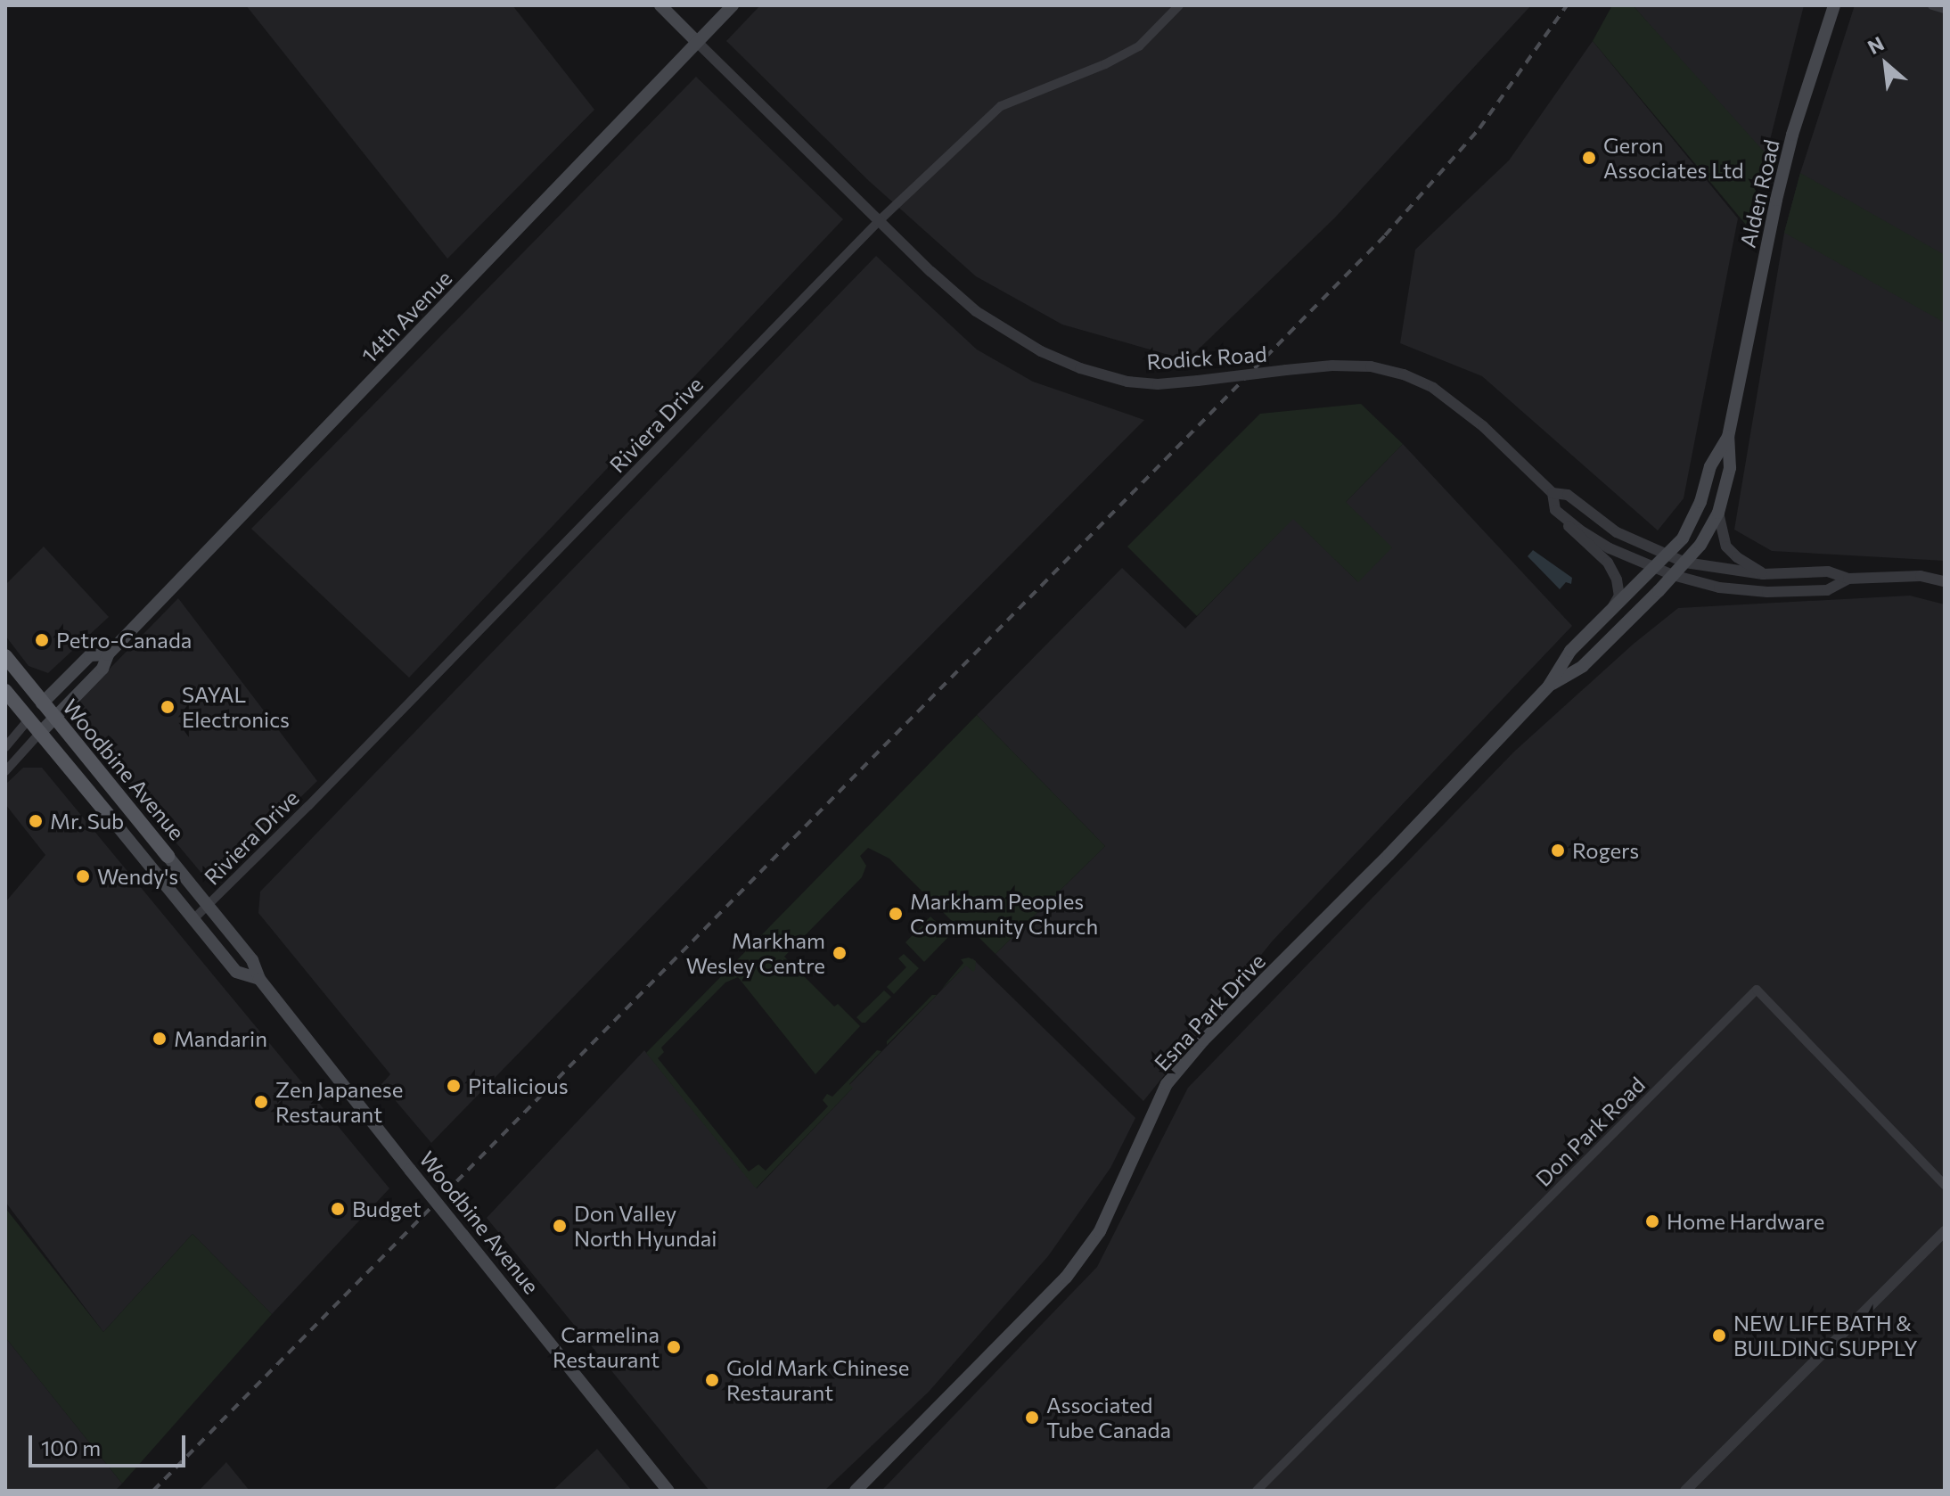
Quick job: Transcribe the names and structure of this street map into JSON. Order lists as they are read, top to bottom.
{
  "streets": {
    "main road": [
      "Alden Road",
      "14th Avenue",
      "Rodick Road",
      "Woodbine Avenue",
      "Esna Park Drive"
    ],
    "street": ["Riviera Drive", "Don Park Road"]
  },
  "crossings": [
    ["Alden Road", "Rodick Road"],
    ["Alden Road", "Esna Park Drive"],
    ["14th Avenue", "Rodick Road"],
    ["14th Avenue", "Woodbine Avenue"],
    ["Rodick Road", "Riviera Drive"],
    ["Rodick Road", "Esna Park Drive"],
    ["Riviera Drive", "Woodbine Avenue"]
  ],
  "places": [
    "Geron Associates Ltd",
    "Petro-Canada",
    "SAYAL Electronics",
    "Mr. Sub",
    "Rogers",
    "Wendy's",
    "Markham Peoples Community Church",
    "Markham Wesley Centre",
    "Mandarin",
    "Pitalicious",
    "Zen Japanese Restaurant",
    "Budget",
    "Home Hardware",
    "Don Valley North Hyundai",
    "NEW LIFE BATH & BUILDING SUPPLY",
    "Carmelina Restaurant",
    "Gold Mark Chinese Restaurant",
    "Associated Tube Canada"
  ],
  "scale_bar": "100 m",
  "north": "top left"
}
